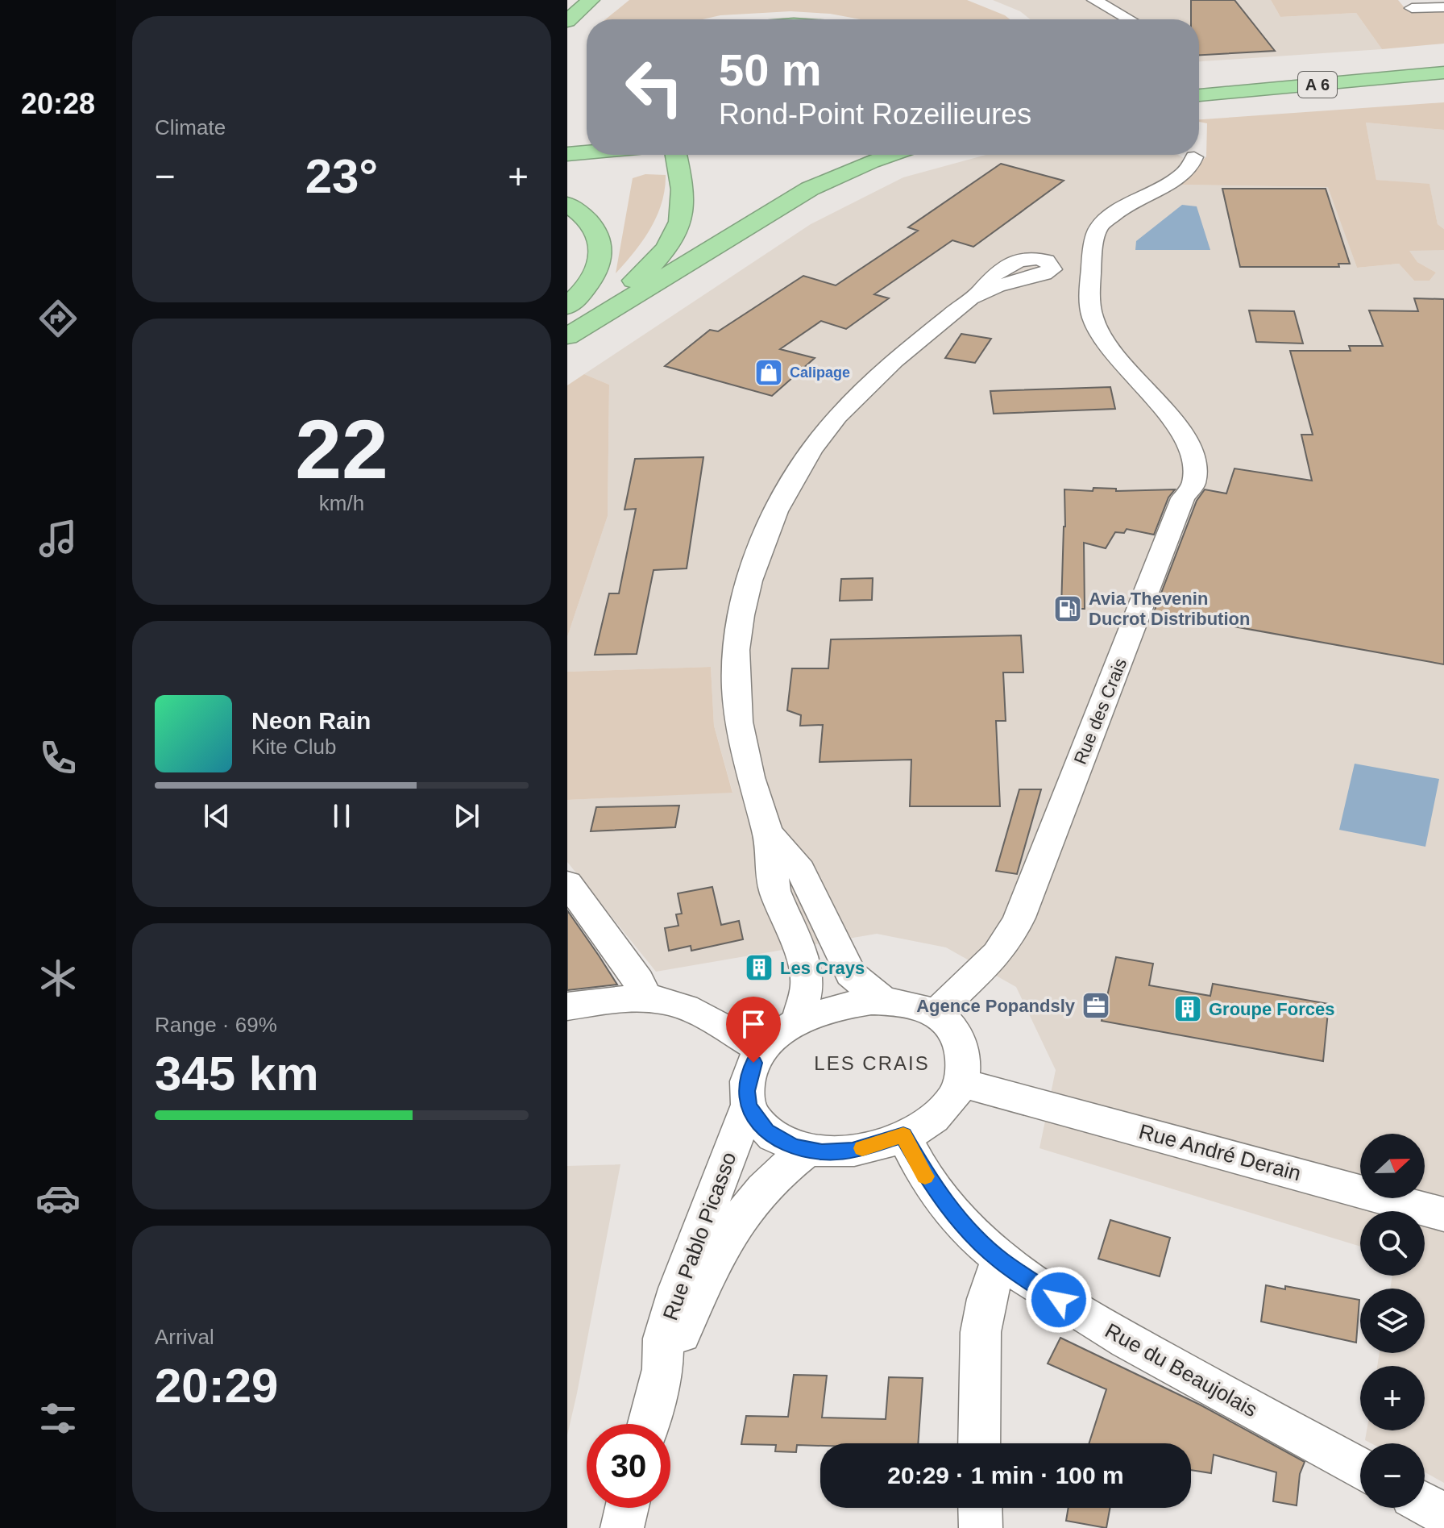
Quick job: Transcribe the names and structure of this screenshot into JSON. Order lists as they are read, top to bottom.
{
  "streets": {
    "highway": ["A 6"],
    "street": [
      "Rue des Crais",
      "Rue André Derain",
      "Rue Pablo Picasso",
      "Rue du Beaujolais"
    ]
  },
  "crossings": [
    ["Rue des Crais", "Rue André Derain"],
    ["Rue des Crais", "Rue Pablo Picasso"],
    ["Rue des Crais", "Rue du Beaujolais"],
    ["Rue André Derain", "Rue Pablo Picasso"],
    ["Rue André Derain", "Rue du Beaujolais"],
    ["Rue Pablo Picasso", "Rue du Beaujolais"]
  ],
  "districts": ["LES CRAIS"],
  "places": {
    "shop": ["Calipage"],
    "fuel station": ["Avia Thevenin Ducrot Distribution"],
    "building": ["Les Crays", "Groupe Forces"],
    "office": ["Agence Popandsly"]
  },
  "north": "right",
  "page": {
    "tabs": "20:28",
    "tile": [
      "Climate",
      ["22", "km/h"],
      ["Range · 69%", "345 km"],
      ["Arrival", "20:29"]
    ],
    "turn": ["50 m", "Rond-Point Rozeilieures"],
    "heat": ["−", "23°", "+"],
    "song": ["Neon Rain", "Kite Club"],
    "map_buttons": ["+", "−"],
    "limit": "30",
    "trip": "20:29 · 1 min · 100 m"
  }
}
